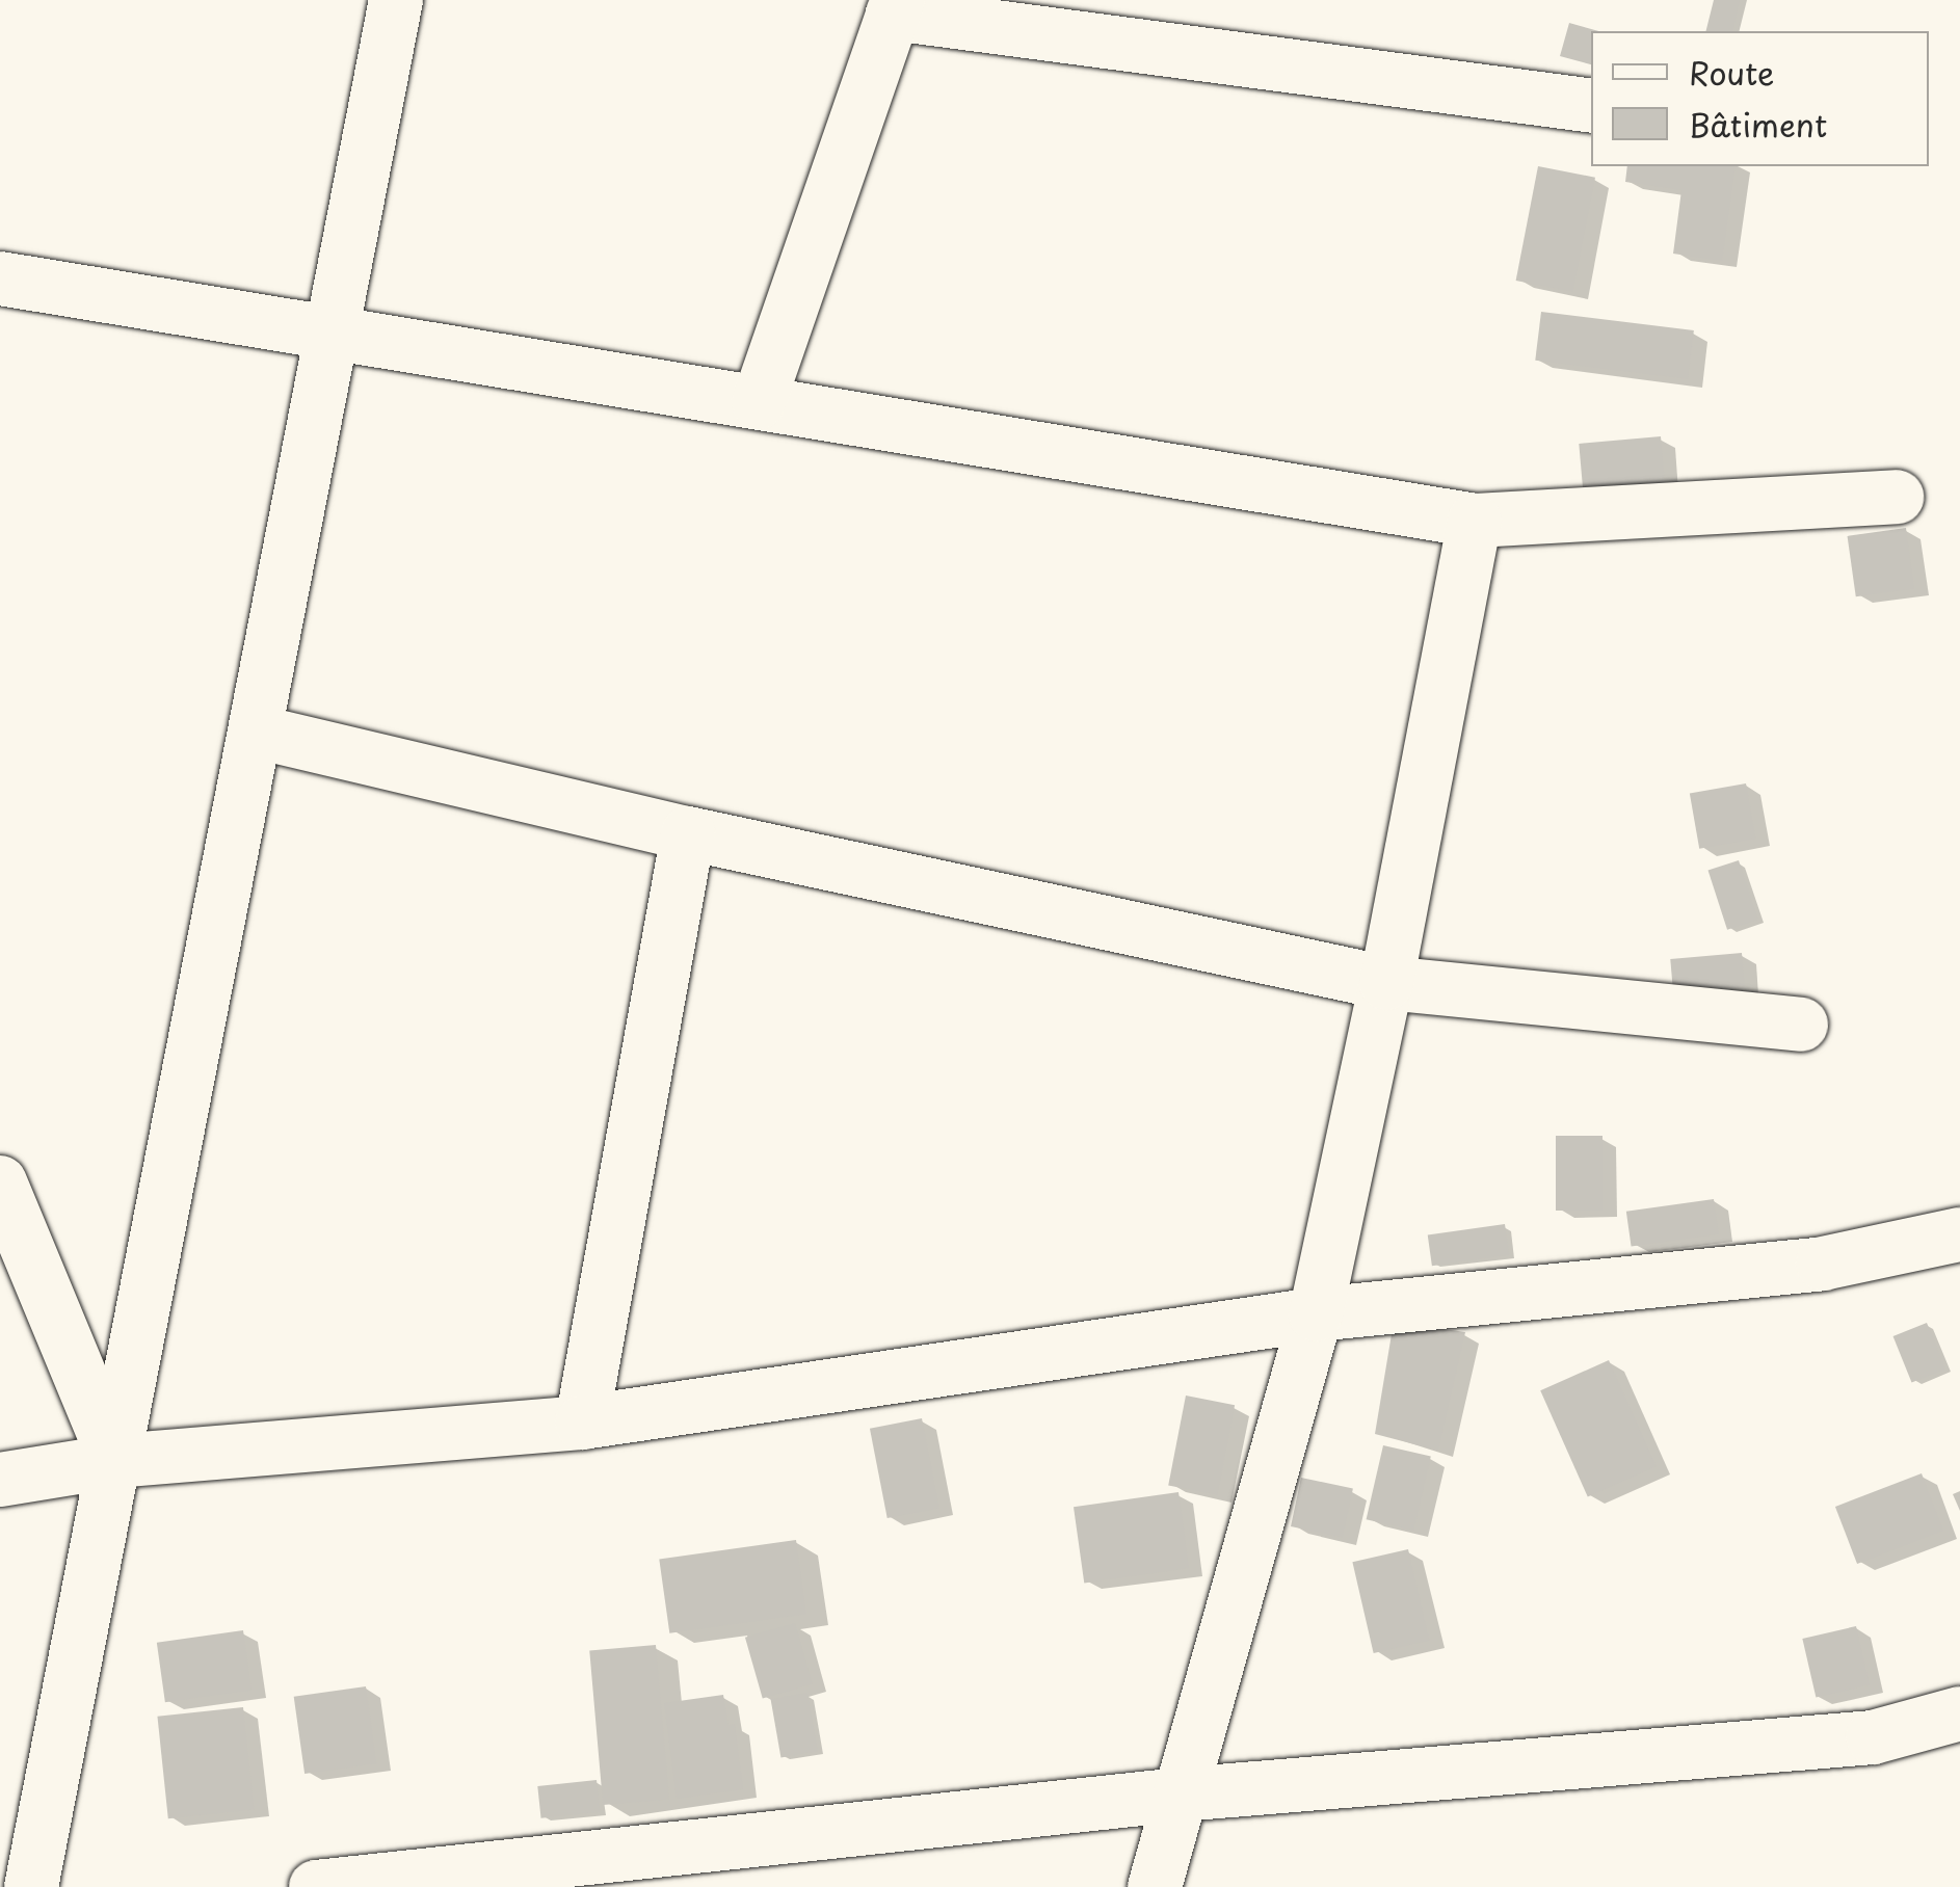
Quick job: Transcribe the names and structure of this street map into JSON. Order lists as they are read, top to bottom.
{
  "legend": ["Route", "Bâtiment"]
}
